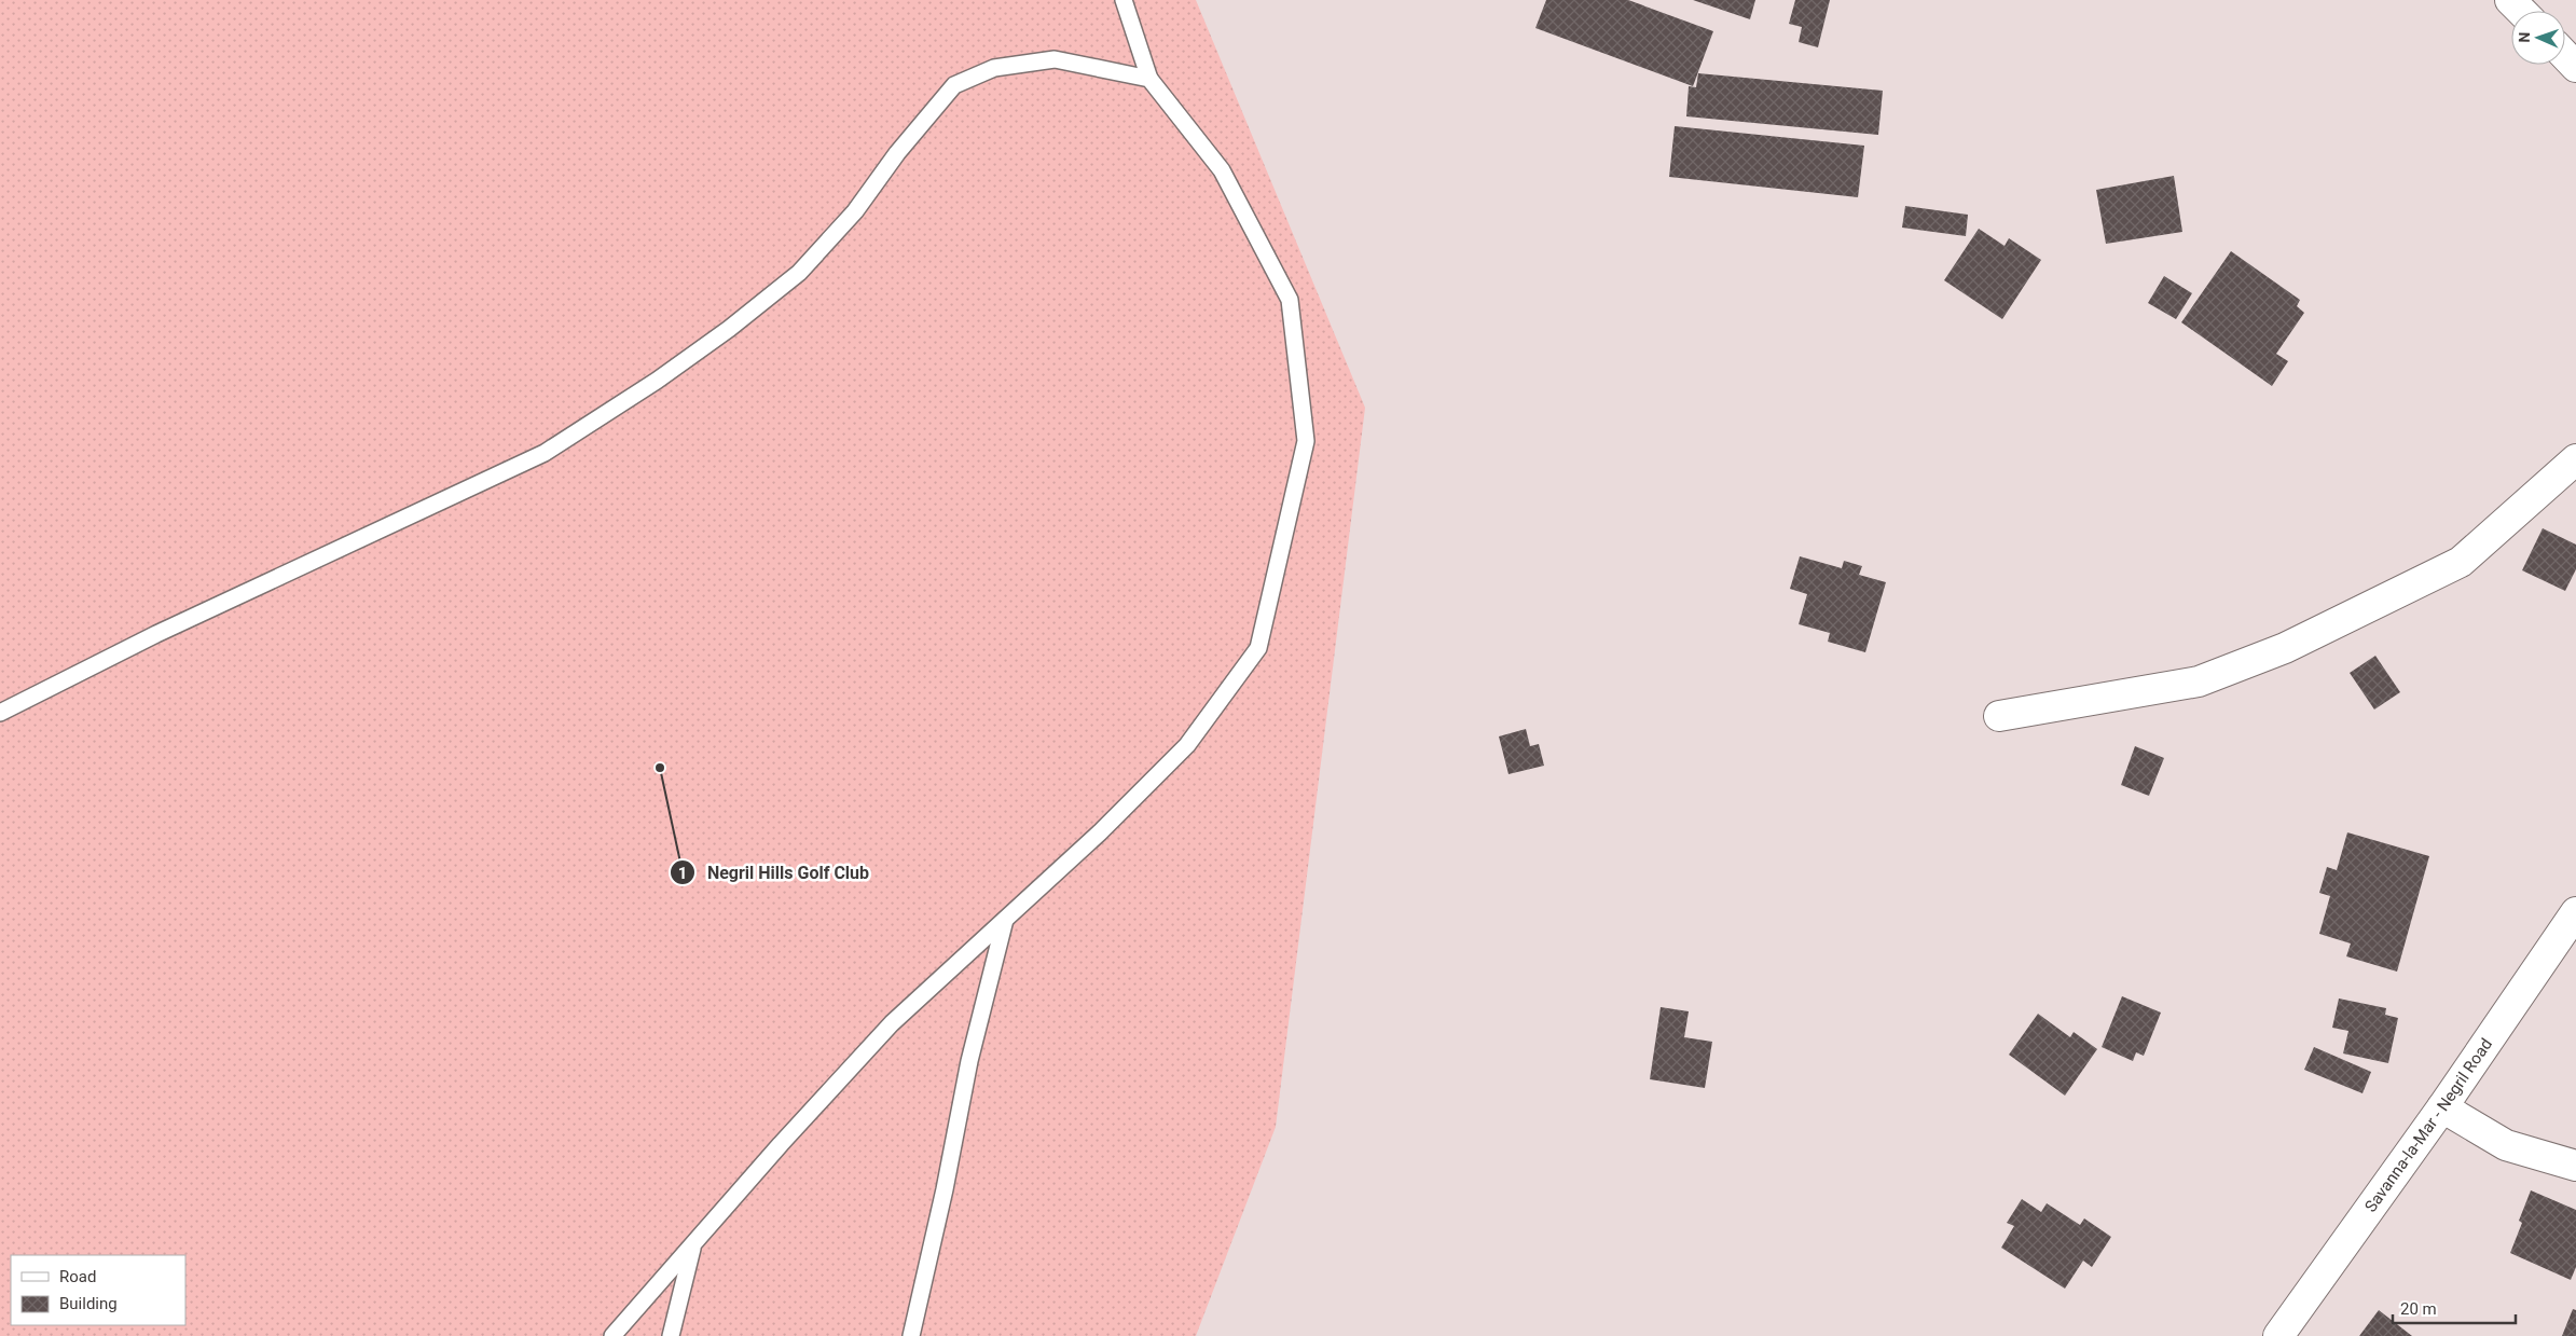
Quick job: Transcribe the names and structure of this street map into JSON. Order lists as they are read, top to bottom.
{
  "streets": {
    "street": ["Savanna-la-Mar - Negril Road"]
  },
  "places": ["Negril Hills Golf Club"],
  "legend": ["Road", "Building"],
  "scale_bar": "20 m",
  "north": "left"
}
